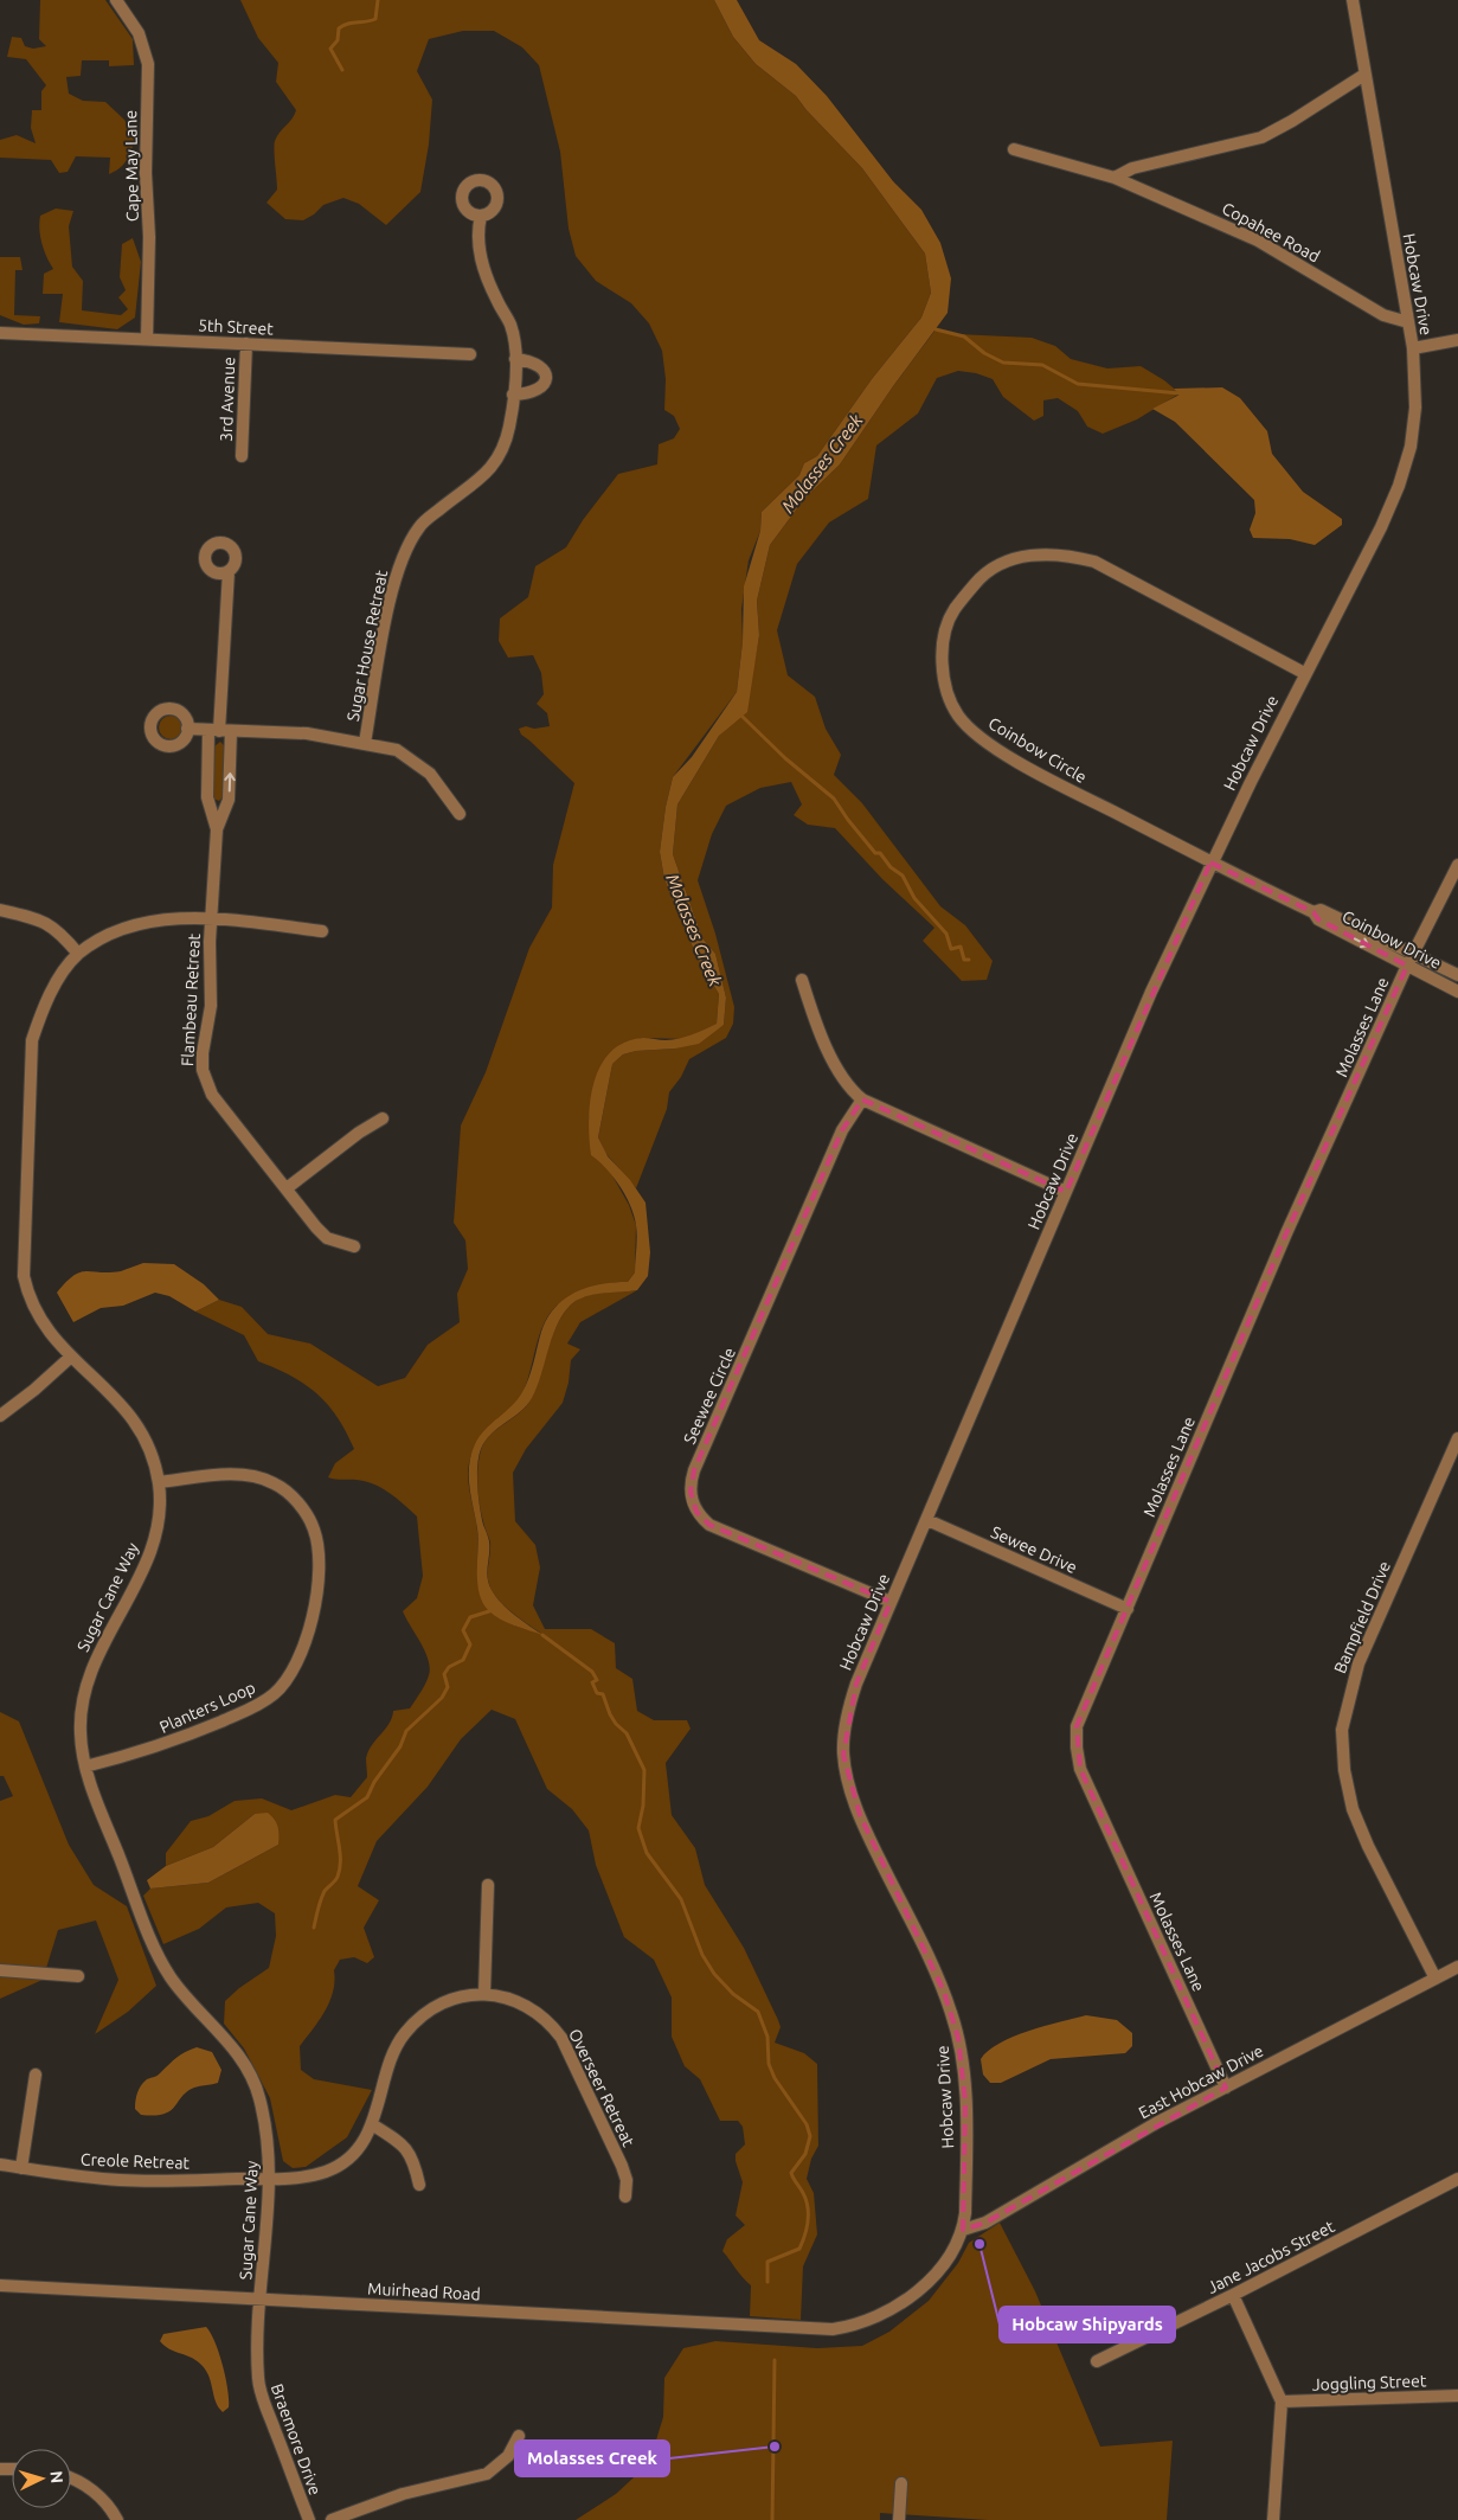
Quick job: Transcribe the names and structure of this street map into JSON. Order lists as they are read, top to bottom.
{
  "streets": {
    "street": [
      "Cape May Lane",
      "Copahee Road",
      "Hobcaw Drive",
      "5th Street",
      "3rd Avenue",
      "Sugar House Retreat",
      "Coinbow Circle",
      "Coinbow Drive",
      "Flambeau Retreat",
      "Molasses Lane",
      "Seewee Circle",
      "Sewee Drive",
      "Sugar Cane Way",
      "Bampfield Drive",
      "Planters Loop",
      "East Hobcaw Drive",
      "Overseer Retreat",
      "Creole Retreat",
      "Jane Jacobs Street",
      "Muirhead Road",
      "Joggling Street",
      "Braemore Drive"
    ]
  },
  "crossings": [
    ["Cape May Lane", "5th Street"],
    ["Copahee Road", "Hobcaw Drive"],
    ["Hobcaw Drive", "Coinbow Circle"],
    ["Hobcaw Drive", "Coinbow Drive"],
    ["Hobcaw Drive", "Seewee Circle"],
    ["Hobcaw Drive", "Sewee Drive"],
    ["Hobcaw Drive", "East Hobcaw Drive"],
    ["Hobcaw Drive", "Muirhead Road"],
    ["5th Street", "3rd Avenue"],
    ["Coinbow Circle", "Coinbow Drive"],
    ["Coinbow Drive", "Molasses Lane"],
    ["Flambeau Retreat", "Sugar Cane Way"],
    ["Molasses Lane", "Sewee Drive"],
    ["Molasses Lane", "East Hobcaw Drive"],
    ["Sugar Cane Way", "Planters Loop"],
    ["Sugar Cane Way", "Overseer Retreat"],
    ["Sugar Cane Way", "Creole Retreat"],
    ["Sugar Cane Way", "Muirhead Road"],
    ["Sugar Cane Way", "Braemore Drive"],
    ["Bampfield Drive", "East Hobcaw Drive"],
    ["East Hobcaw Drive", "Muirhead Road"],
    ["Overseer Retreat", "Creole Retreat"],
    ["Muirhead Road", "Braemore Drive"]
  ],
  "water": ["Molasses Creek"],
  "places": ["Hobcaw Shipyards", "Molasses Creek"],
  "north": "right"
}
